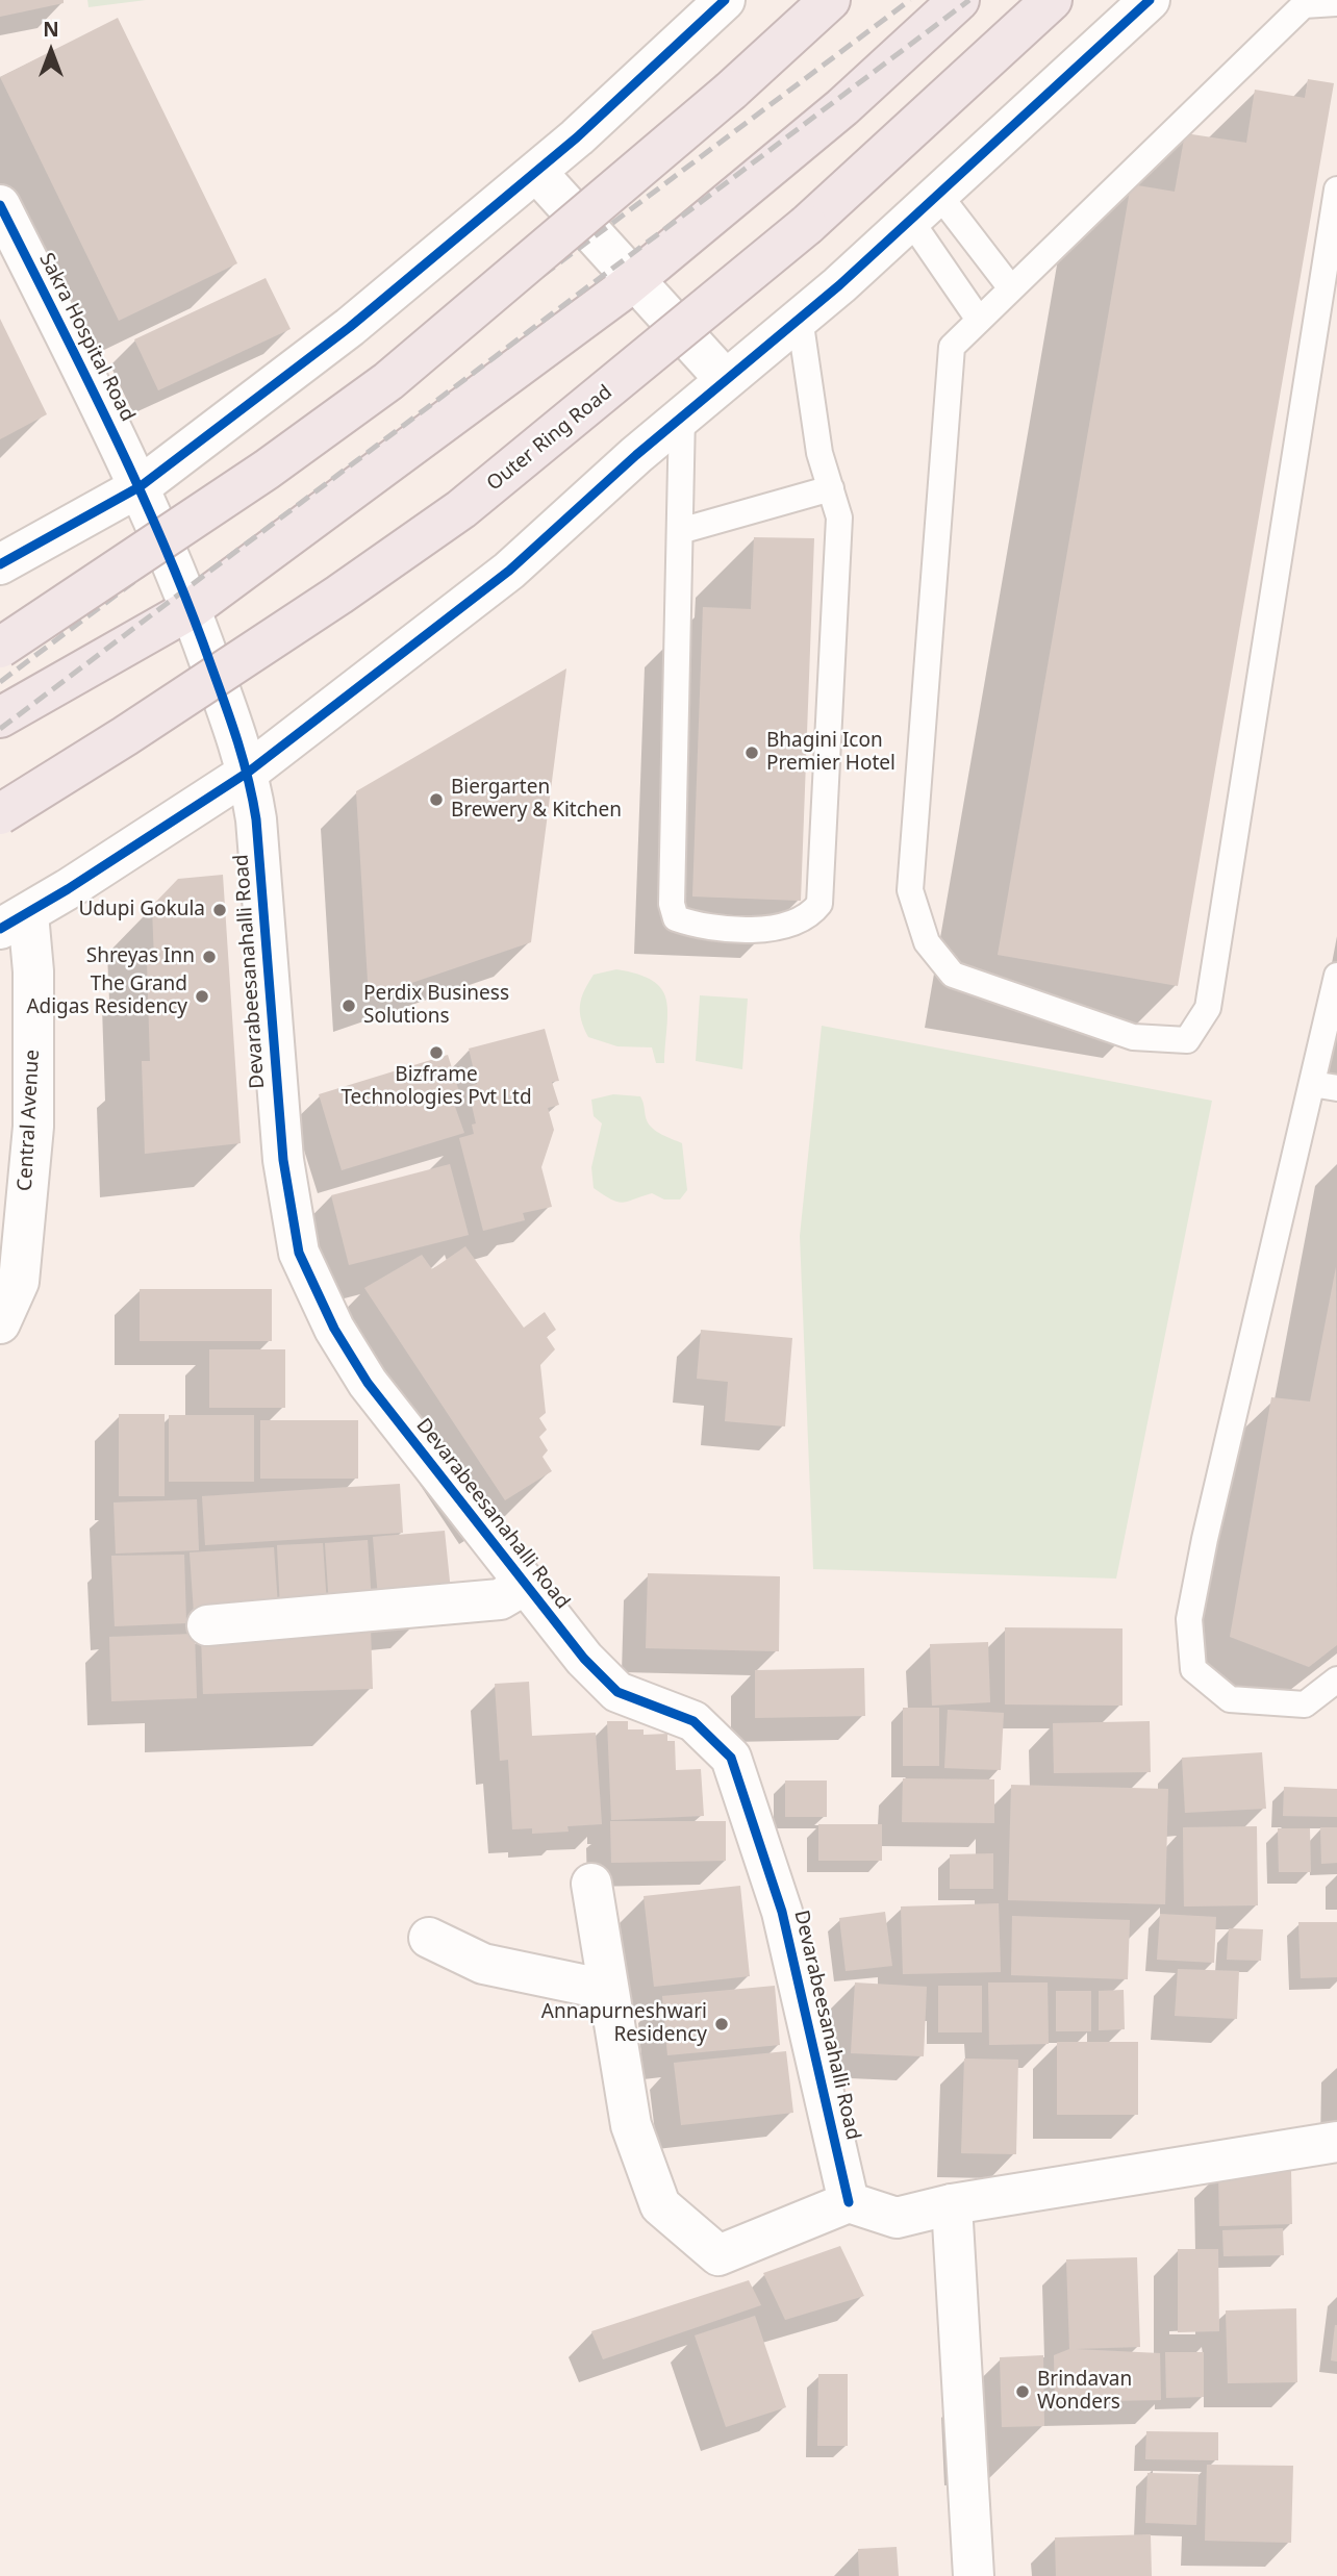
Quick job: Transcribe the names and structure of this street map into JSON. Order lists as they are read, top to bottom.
{
  "streets": {
    "highway": ["Outer Ring Road"],
    "street": ["Sakra Hospital Road", "Devarabeesanahalli Road", "Central Avenue"]
  },
  "crossings": [
    ["Sakra Hospital Road", "Devarabeesanahalli Road"]
  ],
  "places": [
    "Bhagini Icon Premier Hotel",
    "Biergarten Brewery & Kitchen",
    "Udupi Gokula",
    "Shreyas Inn",
    "The Grand Adigas Residency",
    "Perdix Business Solutions",
    "Bizframe Technologies Pvt Ltd",
    "Annapurneshwari Residency",
    "Brindavan Wonders"
  ],
  "north": "top"
}
